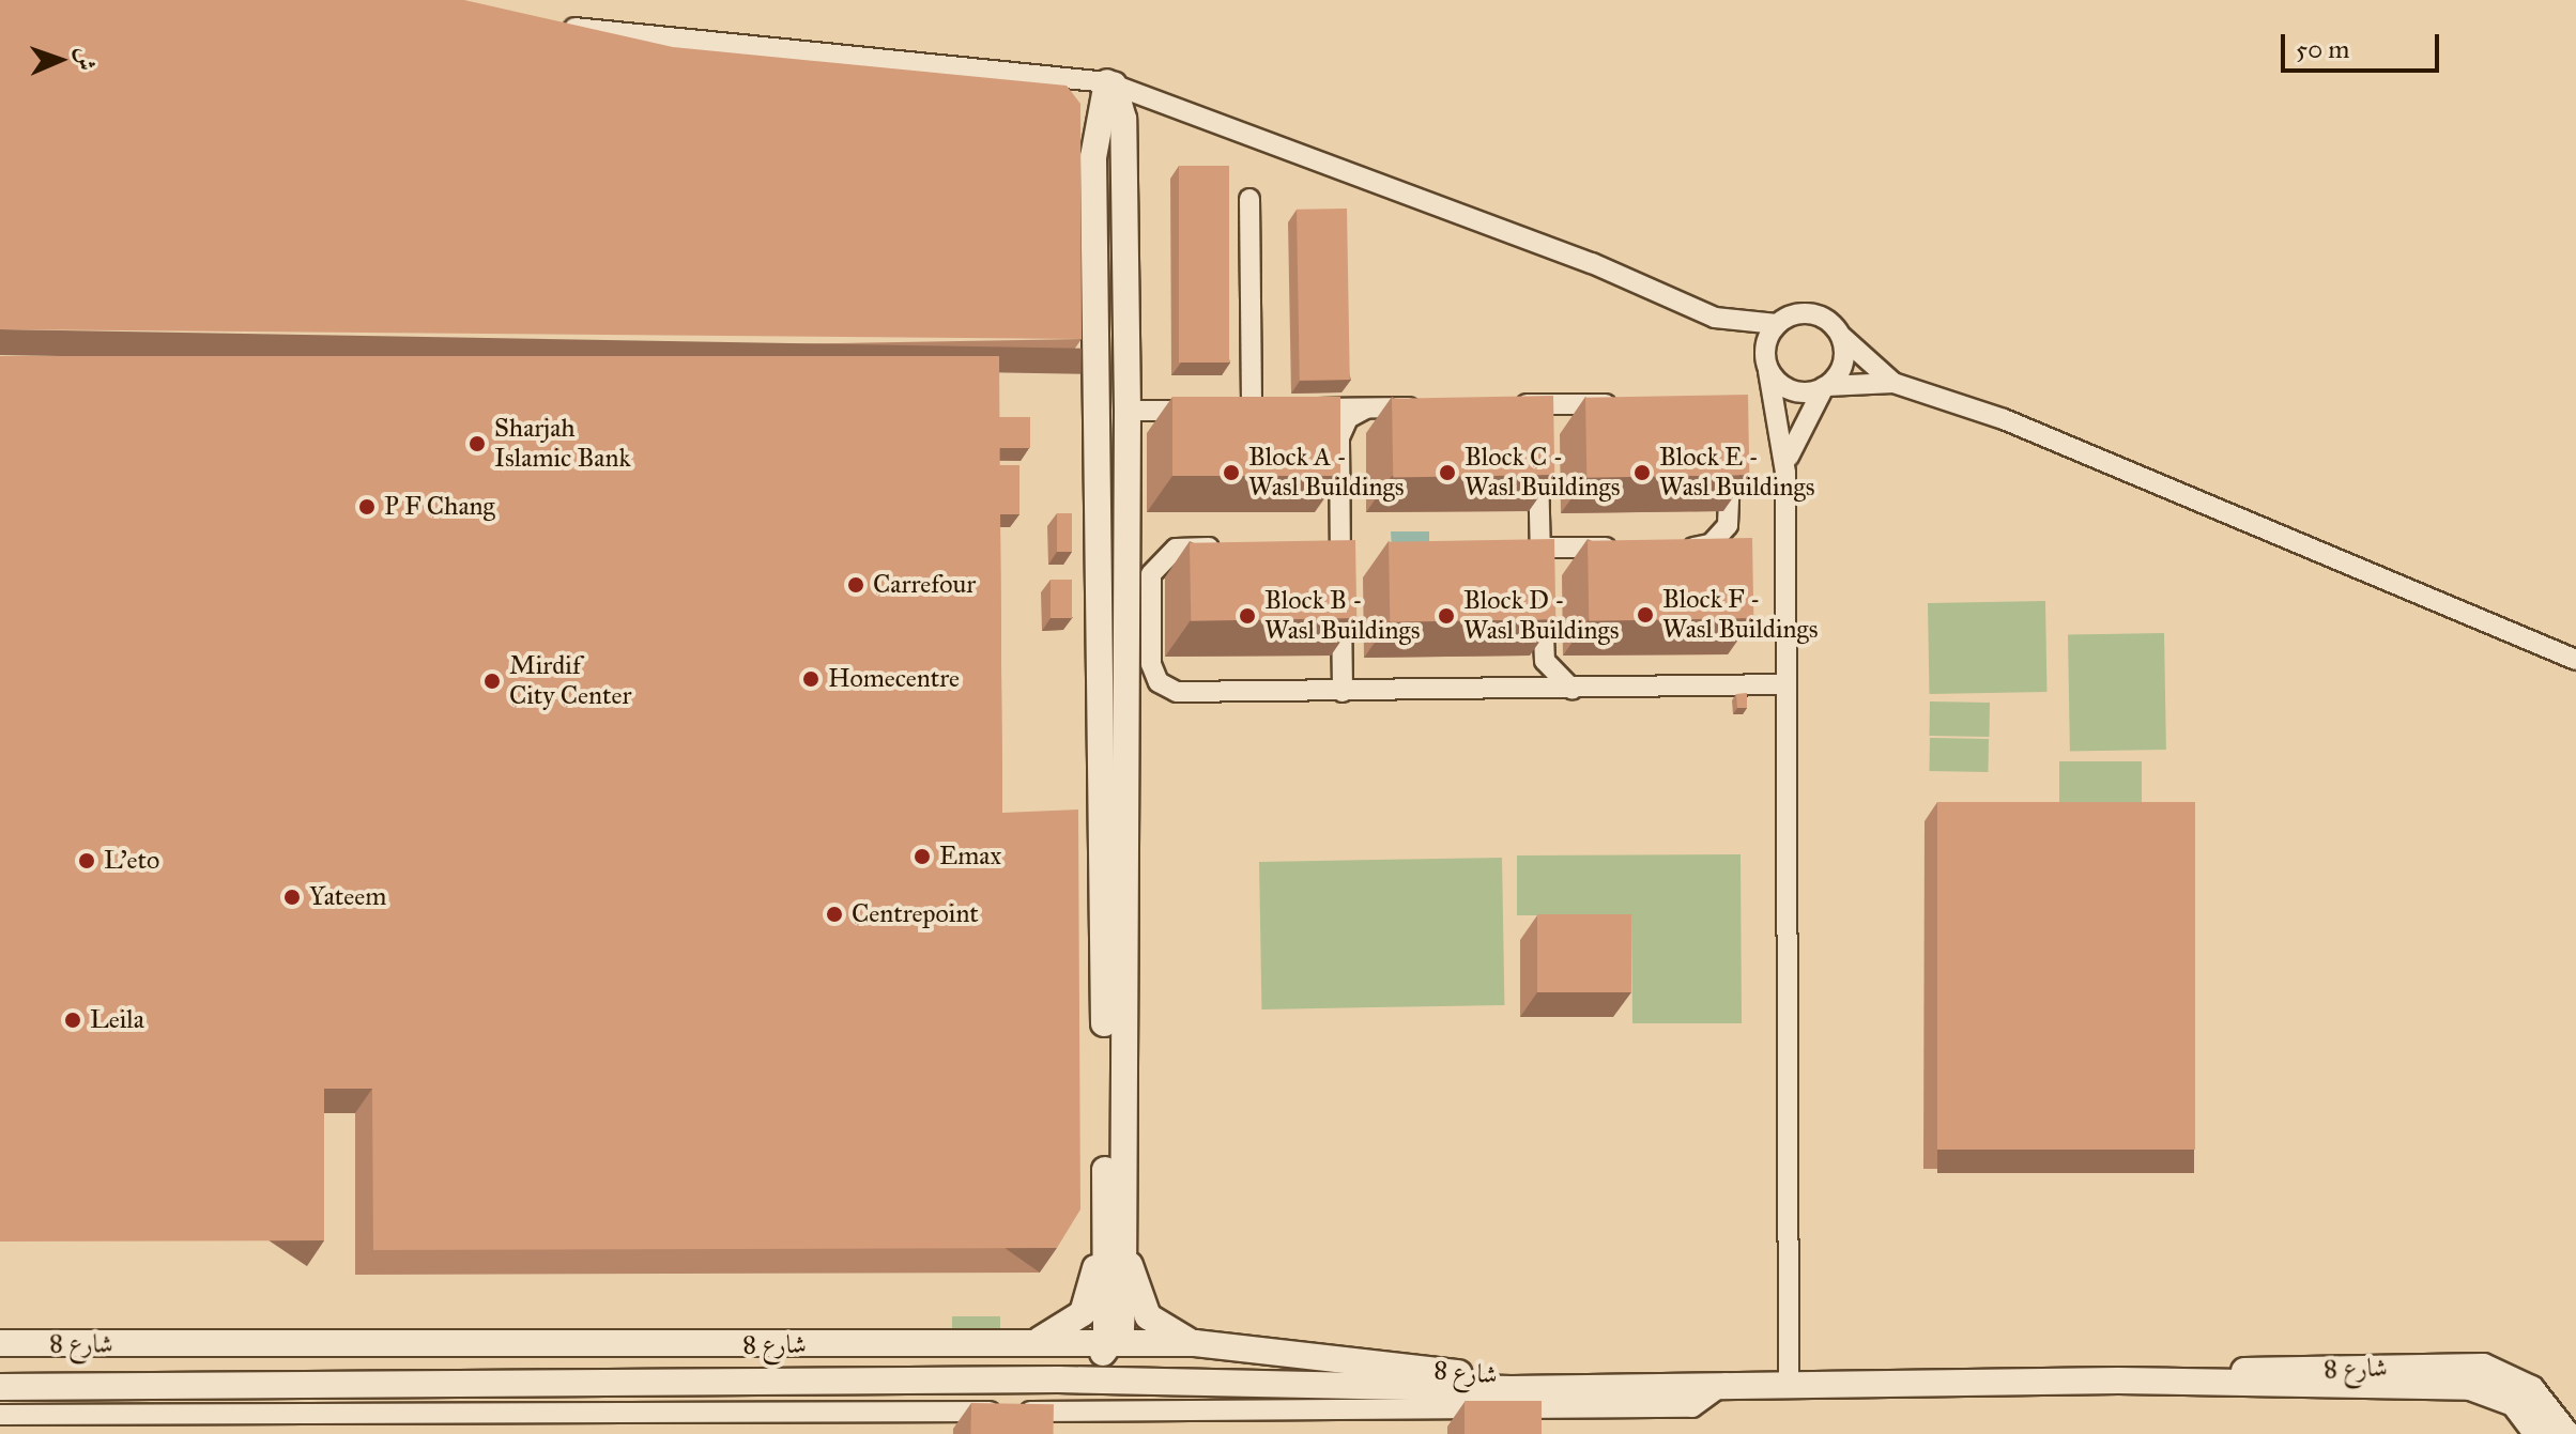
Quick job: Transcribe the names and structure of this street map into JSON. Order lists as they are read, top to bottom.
{
  "streets": {
    "street": ["شارع 8"]
  },
  "places": [
    "Sharjah Islamic Bank",
    "Block A - Wasl Buildings",
    "Block C - Wasl Buildings",
    "Block E - Wasl Buildings",
    "P F Chang",
    "Carrefour",
    "Block F - Wasl Buildings",
    "Block B - Wasl Buildings",
    "Block D - Wasl Buildings",
    "Homecentre",
    "Mirdif City Center",
    "Emax",
    "L’eto",
    "Yateem",
    "Centrepoint",
    "Leila"
  ],
  "scale_bar": "50 m",
  "north": "right"
}
